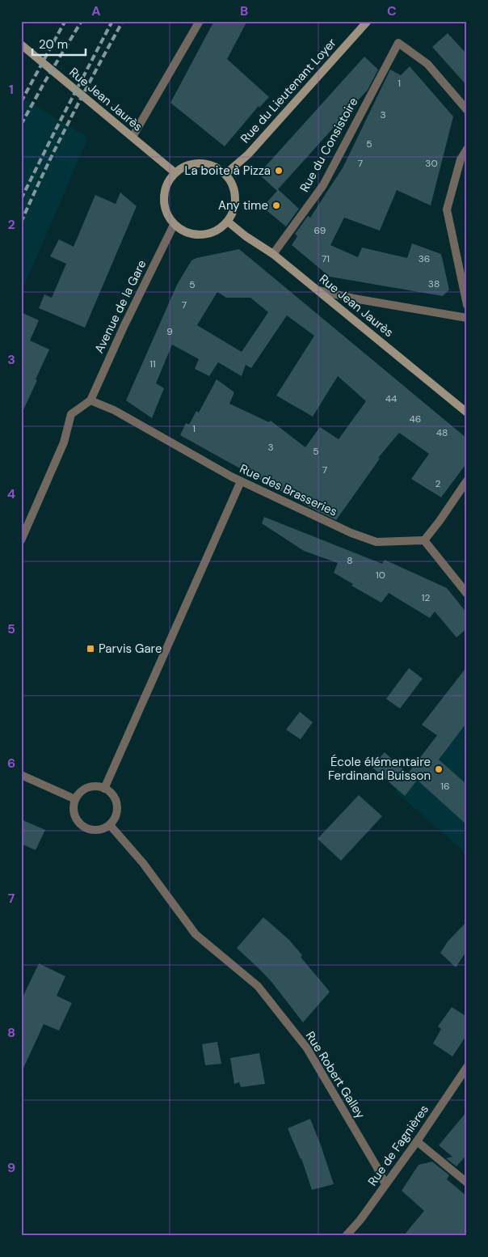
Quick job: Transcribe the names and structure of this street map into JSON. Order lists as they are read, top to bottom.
{
  "streets": {
    "main road": ["Rue du Lieutenant Loyer", "Rue Jean Jaurès"],
    "street": [
      "Rue du Consistoire",
      "Avenue de la Gare",
      "Rue des Brasseries",
      "Rue Robert Galley",
      "Rue de Fagnières"
    ]
  },
  "crossings": [
    ["Rue du Lieutenant Loyer", "Rue Jean Jaurès"],
    ["Rue du Lieutenant Loyer", "Avenue de la Gare"],
    ["Rue Jean Jaurès", "Rue du Consistoire"],
    ["Rue Jean Jaurès", "Avenue de la Gare"],
    ["Avenue de la Gare", "Rue des Brasseries"],
    ["Rue Robert Galley", "Rue de Fagnières"]
  ],
  "places": {
    "other": ["La boite à Pizza", "Any time", "École élémentaire Ferdinand Buisson"],
    "transit": ["Parvis Gare"]
  },
  "house_numbers": [
    "1",
    "3",
    "5",
    "7",
    "30",
    "69",
    "71",
    "36",
    "38",
    "5",
    "7",
    "9",
    "11",
    "44",
    "46",
    "1",
    "48",
    "3",
    "5",
    "7",
    "2",
    "8",
    "10",
    "12",
    "16"
  ],
  "scale_bar": "20 m",
  "grid": {
    "columns": ["A", "B", "C"],
    "rows": [
      "1",
      "2",
      "3",
      "4",
      "5",
      "6",
      "7",
      "8",
      "9"
    ]
  }
}
